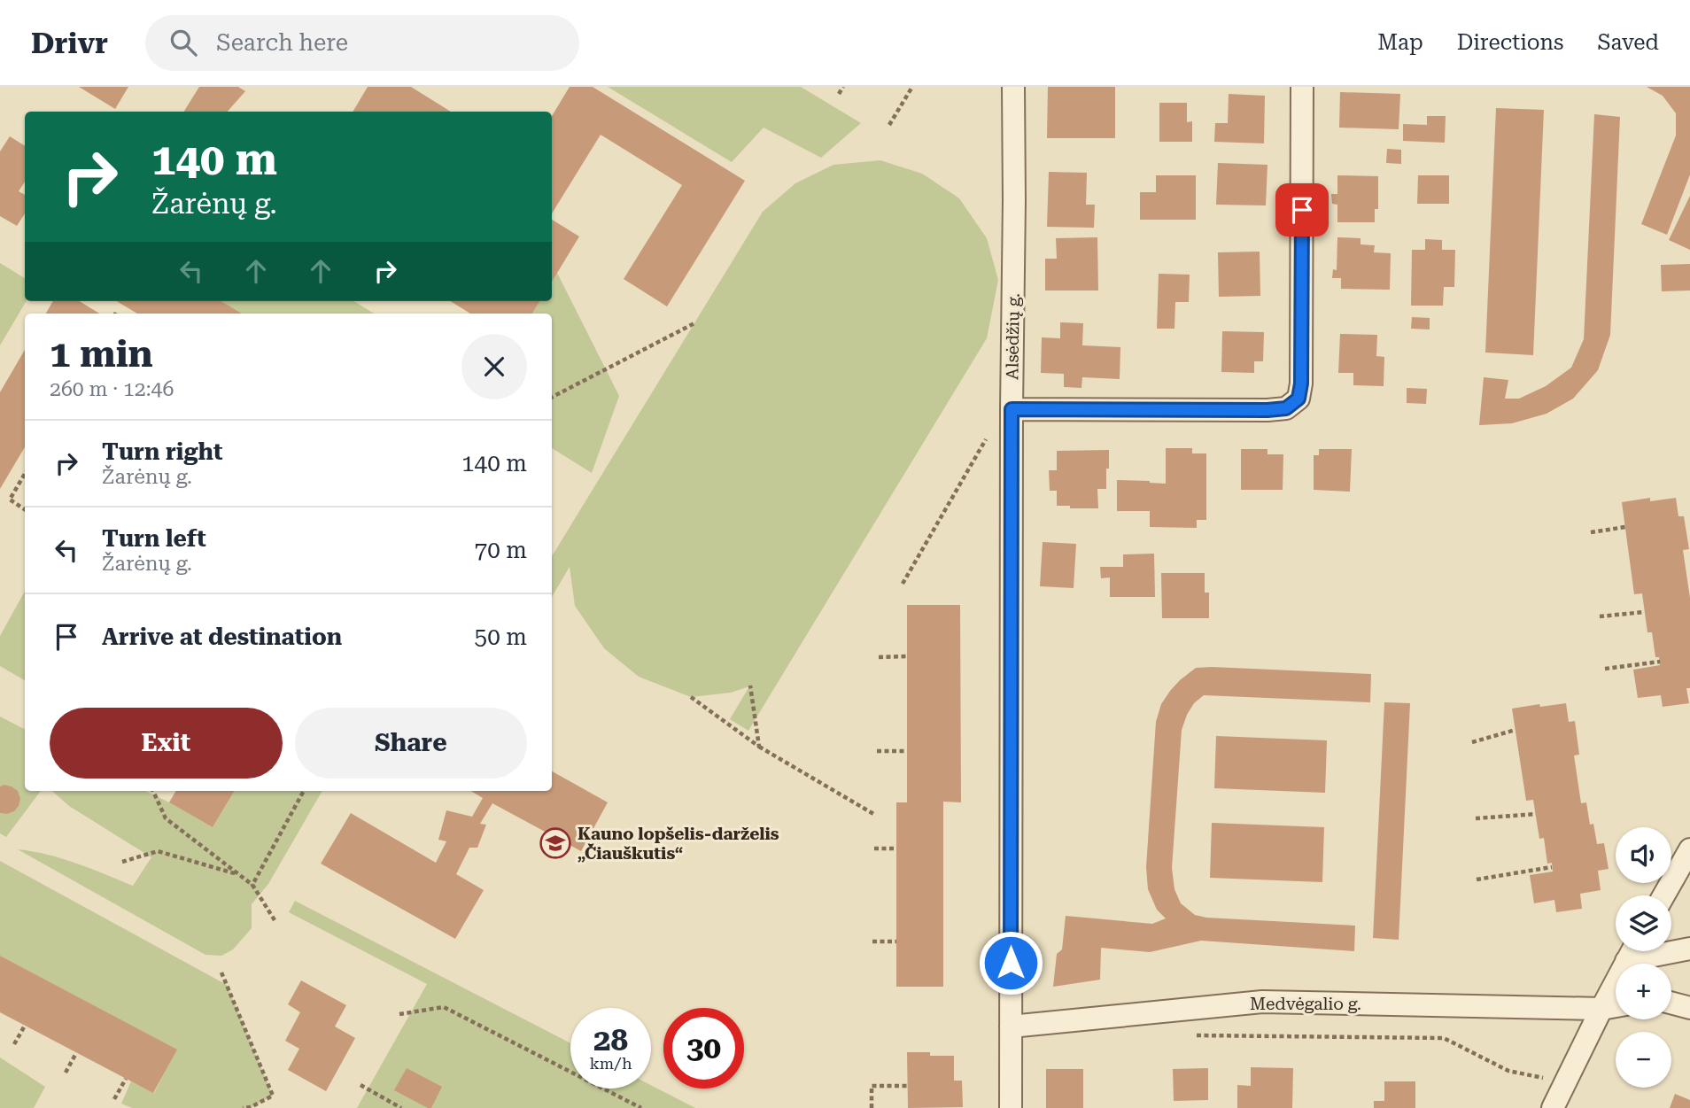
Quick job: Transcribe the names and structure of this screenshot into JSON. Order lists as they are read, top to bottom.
{
  "streets": {
    "street": ["Alsėdžių g.", "Medvėgalio g."]
  },
  "crossings": [
    ["Alsėdžių g.", "Medvėgalio g."]
  ],
  "places": {
    "school or university": ["Kauno lopšelis-darželis „Čiauškutis“"]
  },
  "page": {
    "header": "Drivr",
    "search": "Search here",
    "nav": ["Map", "Directions", "Saved"],
    "turn": ["140 m", "Žarėnų g."],
    "heading": ["1 min", "260 m · 12:46"],
    "list": [
      {
        "name": "Turn right",
        "note": "Žarėnų g.",
        "value": "140 m"
      },
      {
        "name": "Turn left",
        "note": "Žarėnų g.",
        "value": "70 m"
      },
      {
        "name": "Arrive at destination",
        "value": "50 m"
      }
    ],
    "buttons": ["Exit", "Share"],
    "map_buttons": ["+", "−"],
    "speed": "28 km/h",
    "limit": "30"
  }
}
